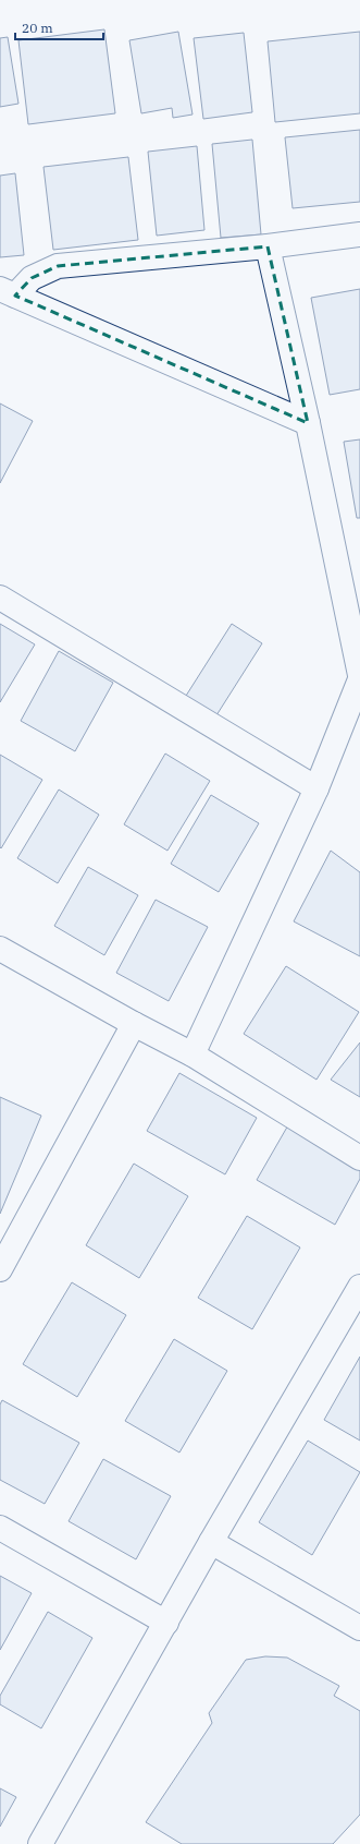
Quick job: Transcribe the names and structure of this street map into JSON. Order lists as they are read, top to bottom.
{
  "scale_bar": "20 m"
}
